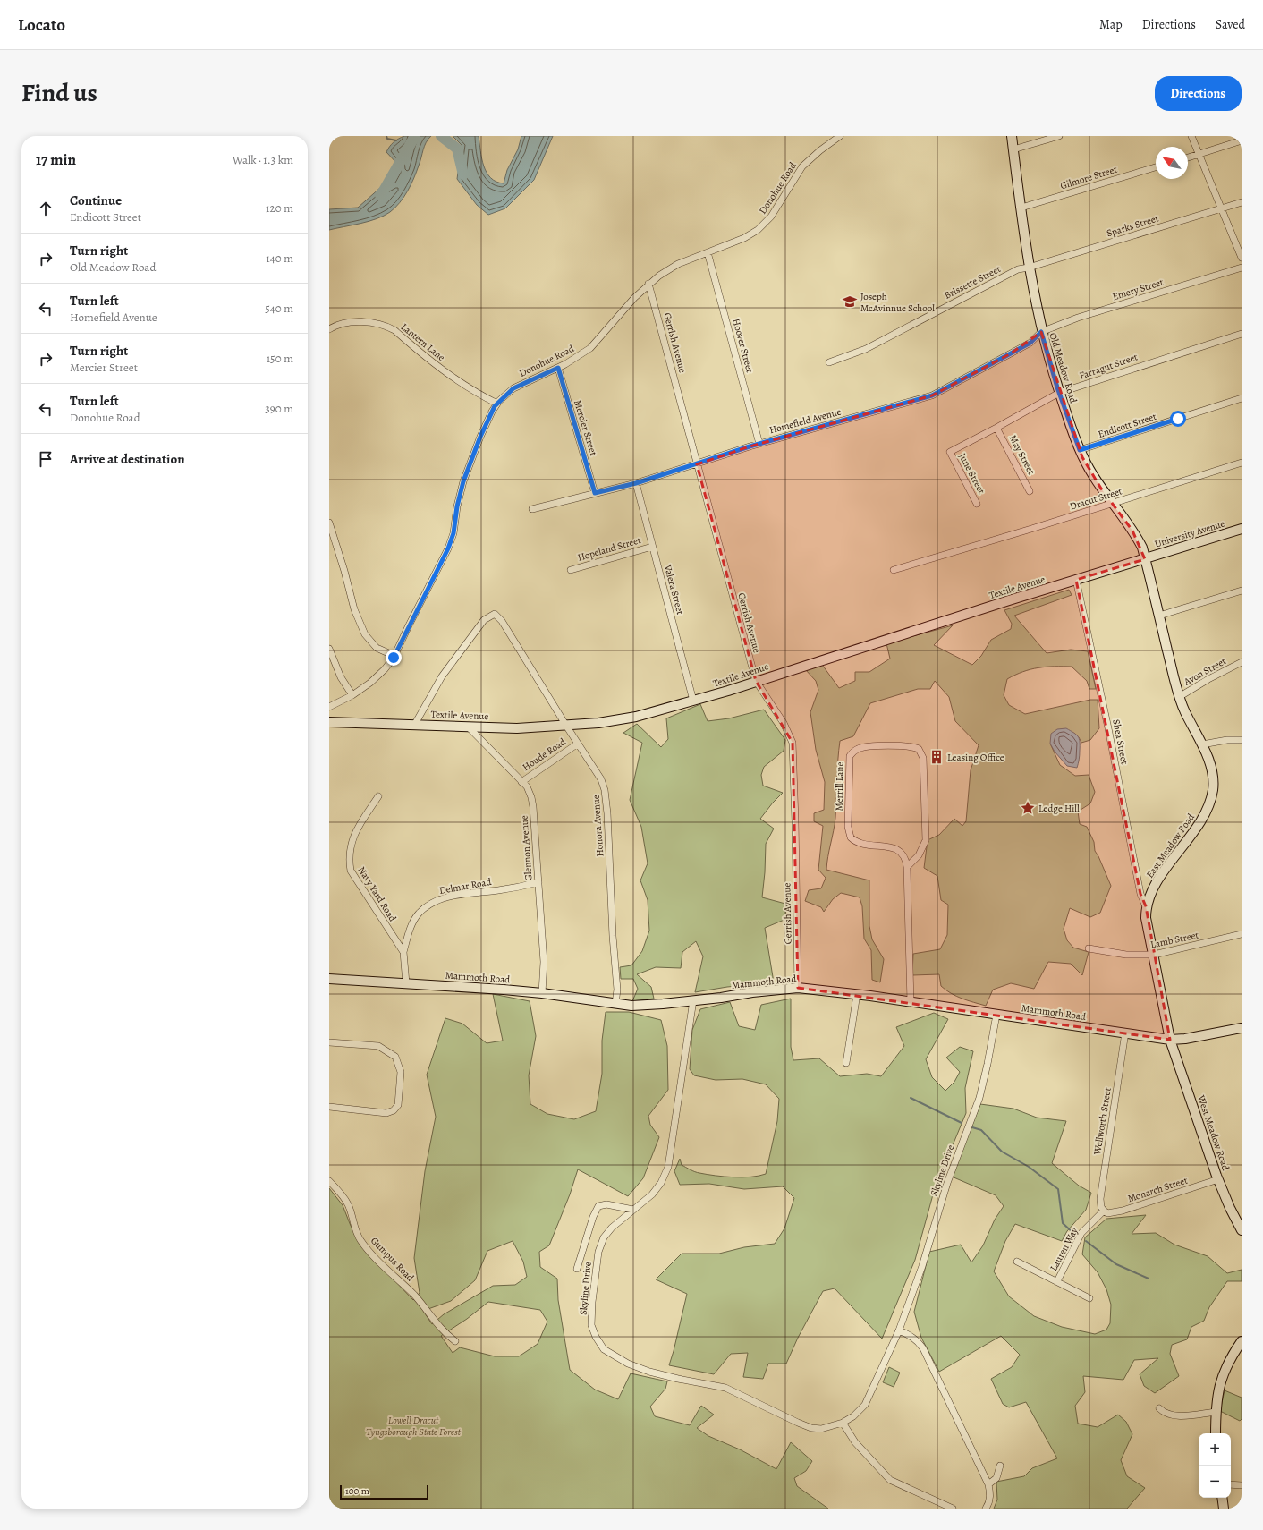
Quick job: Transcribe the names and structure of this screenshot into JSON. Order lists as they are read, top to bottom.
{
  "streets": {
    "main road": [
      "Old Meadow Road",
      "University Avenue",
      "Textile Avenue",
      "East Meadow Road",
      "Mammoth Road",
      "West Meadow Road"
    ],
    "street": [
      "Gilmore Street",
      "Donohue Road",
      "Sparks Street",
      "Brissette Street",
      "Emery Street",
      "Lantern Lane",
      "Gerrish Avenue",
      "Hoover Street",
      "Farragut Street",
      "Homefield Avenue",
      "Endicott Street",
      "Mercier Street",
      "May Street",
      "June Street",
      "Dracut Street",
      "Hopeland Street",
      "Valera Street",
      "Avon Street",
      "Shea Street",
      "Houde Road",
      "Merrill Lane",
      "Honora Avenue",
      "Glennon Avenue",
      "Delmar Road",
      "Navy Yard Road",
      "Lamb Street",
      "Wellworth Street",
      "Skyline Drive",
      "Monarch Street",
      "Lauren Way",
      "Gumpus Road"
    ]
  },
  "crossings": [
    ["Gilmore Street", "Old Meadow Road"],
    ["Donohue Road", "Lantern Lane"],
    ["Donohue Road", "Gerrish Avenue"],
    ["Donohue Road", "Hoover Street"],
    ["Donohue Road", "Mercier Street"],
    ["Sparks Street", "Brissette Street"],
    ["Sparks Street", "Old Meadow Road"],
    ["Brissette Street", "Old Meadow Road"],
    ["Emery Street", "Old Meadow Road"],
    ["Emery Street", "Homefield Avenue"],
    ["Gerrish Avenue", "Homefield Avenue"],
    ["Gerrish Avenue", "Textile Avenue"],
    ["Gerrish Avenue", "Mammoth Road"],
    ["Hoover Street", "Homefield Avenue"],
    ["Farragut Street", "Old Meadow Road"],
    ["Farragut Street", "May Street"],
    ["Farragut Street", "June Street"],
    ["Old Meadow Road", "Homefield Avenue"],
    ["Old Meadow Road", "Endicott Street"],
    ["Old Meadow Road", "Dracut Street"],
    ["Old Meadow Road", "University Avenue"],
    ["Old Meadow Road", "Textile Avenue"],
    ["Old Meadow Road", "East Meadow Road"],
    ["Homefield Avenue", "Mercier Street"],
    ["Homefield Avenue", "Valera Street"],
    ["University Avenue", "Textile Avenue"],
    ["Hopeland Street", "Valera Street"],
    ["Textile Avenue", "Valera Street"],
    ["Textile Avenue", "Shea Street"],
    ["Textile Avenue", "Honora Avenue"],
    ["Textile Avenue", "Glennon Avenue"],
    ["Avon Street", "East Meadow Road"],
    ["Shea Street", "East Meadow Road"],
    ["Houde Road", "Honora Avenue"],
    ["Houde Road", "Glennon Avenue"],
    ["Merrill Lane", "Mammoth Road"],
    ["Honora Avenue", "Mammoth Road"],
    ["East Meadow Road", "Lamb Street"],
    ["East Meadow Road", "Mammoth Road"],
    ["East Meadow Road", "West Meadow Road"],
    ["Glennon Avenue", "Delmar Road"],
    ["Glennon Avenue", "Mammoth Road"],
    ["Delmar Road", "Navy Yard Road"],
    ["Navy Yard Road", "Mammoth Road"],
    ["Mammoth Road", "Wellworth Street"],
    ["Mammoth Road", "West Meadow Road"],
    ["Mammoth Road", "Skyline Drive"],
    ["Wellworth Street", "Monarch Street"],
    ["Wellworth Street", "Lauren Way"],
    ["West Meadow Road", "Monarch Street"],
    ["Monarch Street", "Lauren Way"]
  ],
  "parks": ["Lowell Dracut Tyngsborough State Forest"],
  "places": {
    "school or university": ["Joseph McAvinnue School"],
    "building": ["Leasing Office"],
    "place": ["Ledge Hill"]
  },
  "scale_bar": "100 m",
  "north": "top left",
  "page": {
    "header": "Locato",
    "nav": ["Map", "Directions", "Saved"],
    "title": "Find us",
    "buttons": "Directions",
    "heading": ["17 min", "Walk · 1.3 km"],
    "list": [
      ["Continue", "Endicott Street", "120 m"],
      ["Turn right", "Old Meadow Road", "140 m"],
      ["Turn left", "Homefield Avenue", "540 m"],
      ["Turn right", "Mercier Street", "150 m"],
      ["Turn left", "Donohue Road", "390 m"],
      "Arrive at destination"
    ],
    "map_buttons": ["+", "−"],
    "scale": "100 m"
  }
}
